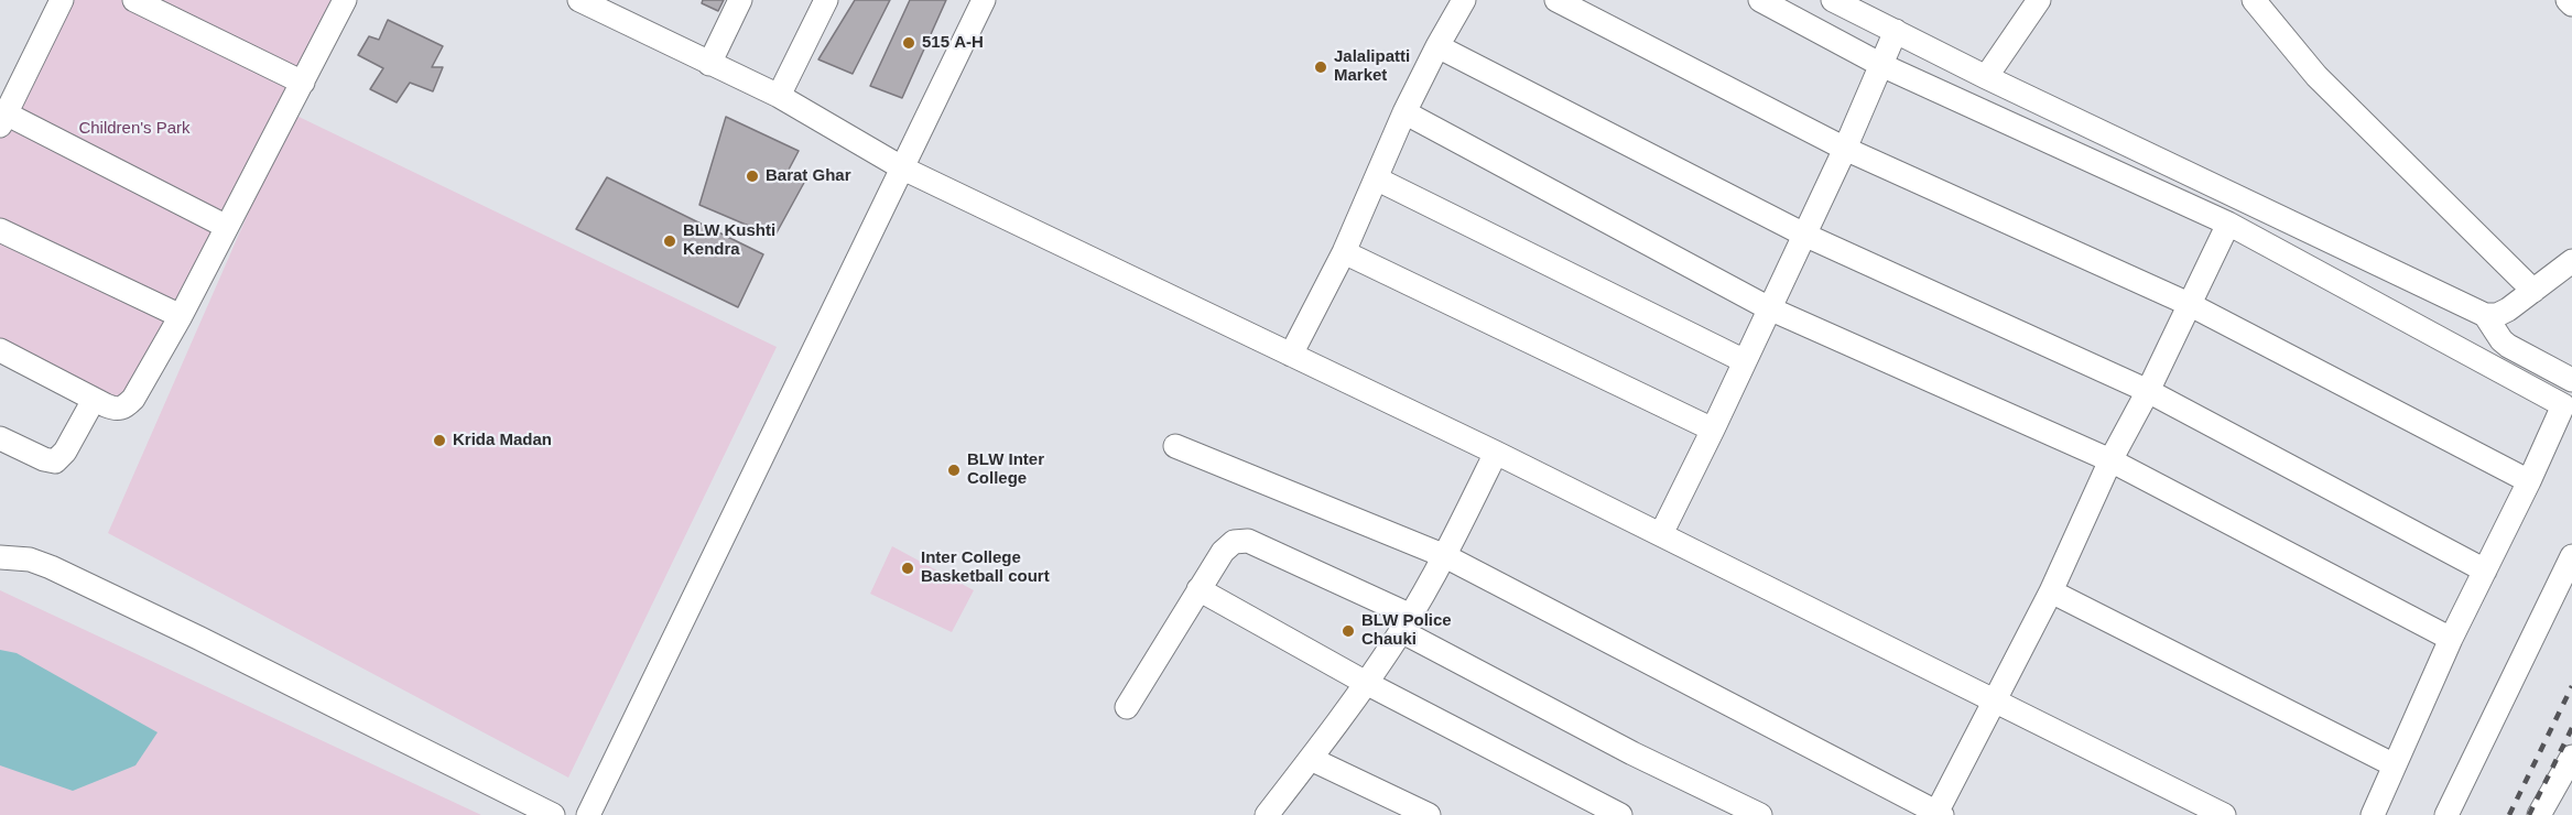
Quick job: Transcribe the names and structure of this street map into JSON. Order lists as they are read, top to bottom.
{
  "parks": ["Children's Park"],
  "places": [
    "515 A-H",
    "Jalalipatti Market",
    "Barat Ghar",
    "BLW Kushti Kendra",
    "Krida Madan",
    "BLW Inter College",
    "Inter College Basketball court",
    "BLW Police Chauki"
  ]
}
